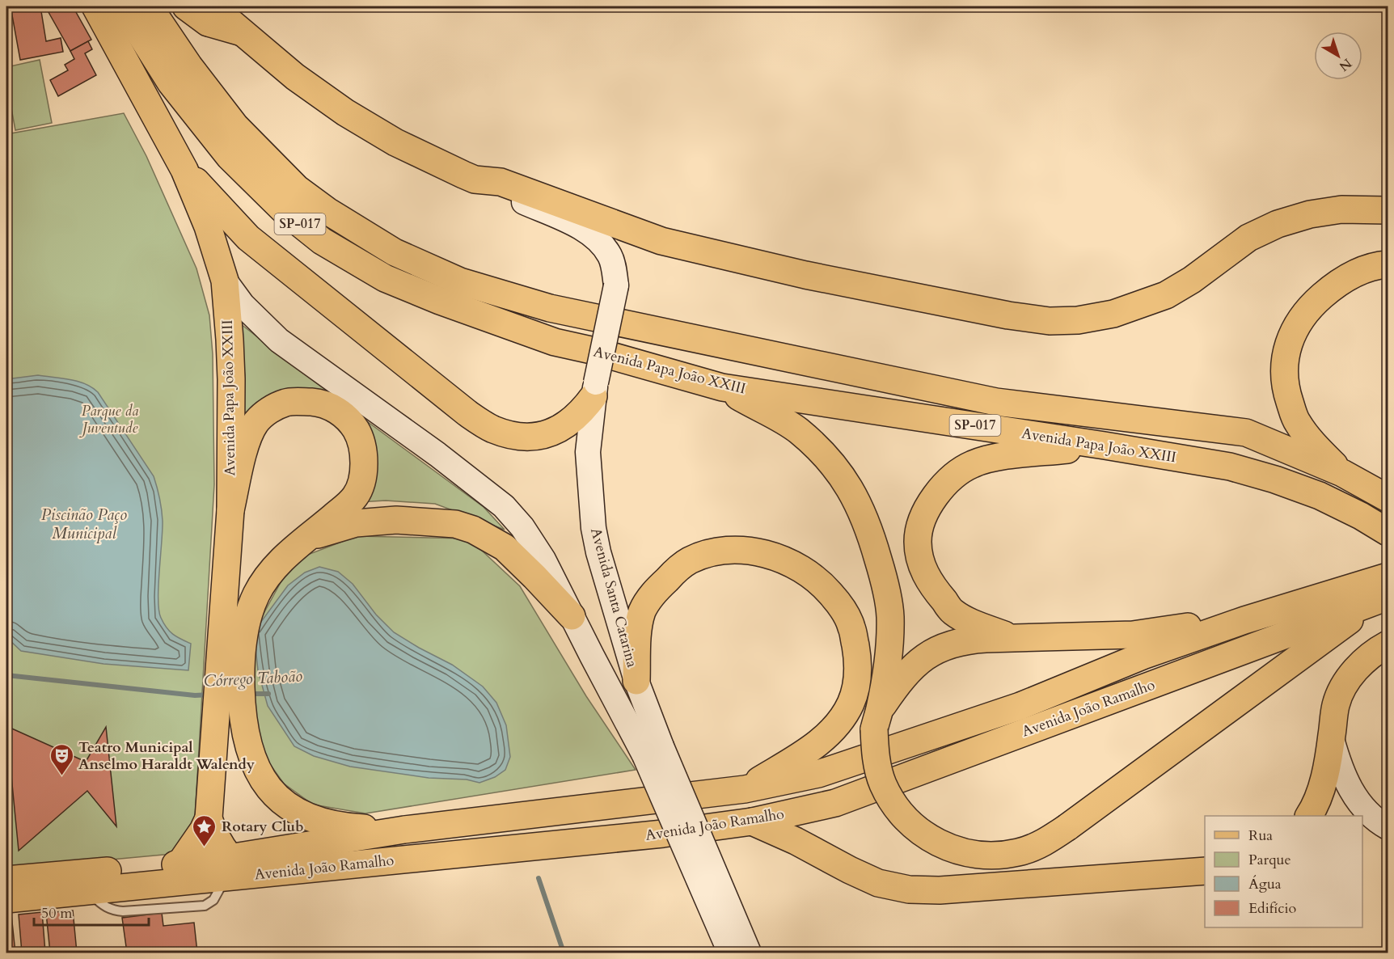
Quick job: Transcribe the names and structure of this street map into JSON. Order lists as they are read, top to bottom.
{
  "streets": {
    "main road": [
      "SP-017",
      "Avenida Papa João XXIII",
      "Avenida Santa Catarina",
      "Avenida João Ramalho"
    ]
  },
  "crossings": [
    ["Avenida Papa João XXIII", "Avenida João Ramalho"]
  ],
  "water": ["Piscinão Paço Municipal", "Córrego Taboão"],
  "parks": ["Parque da Juventude"],
  "places": {
    "theatre": ["Teatro Municipal Anselmo Haraldt Walendy"],
    "place": ["Rotary Club"]
  },
  "legend": [
    "Rua",
    "Parque",
    "Água",
    "Edifício"
  ],
  "scale_bar": "50 m",
  "north": "bottom right"
}
